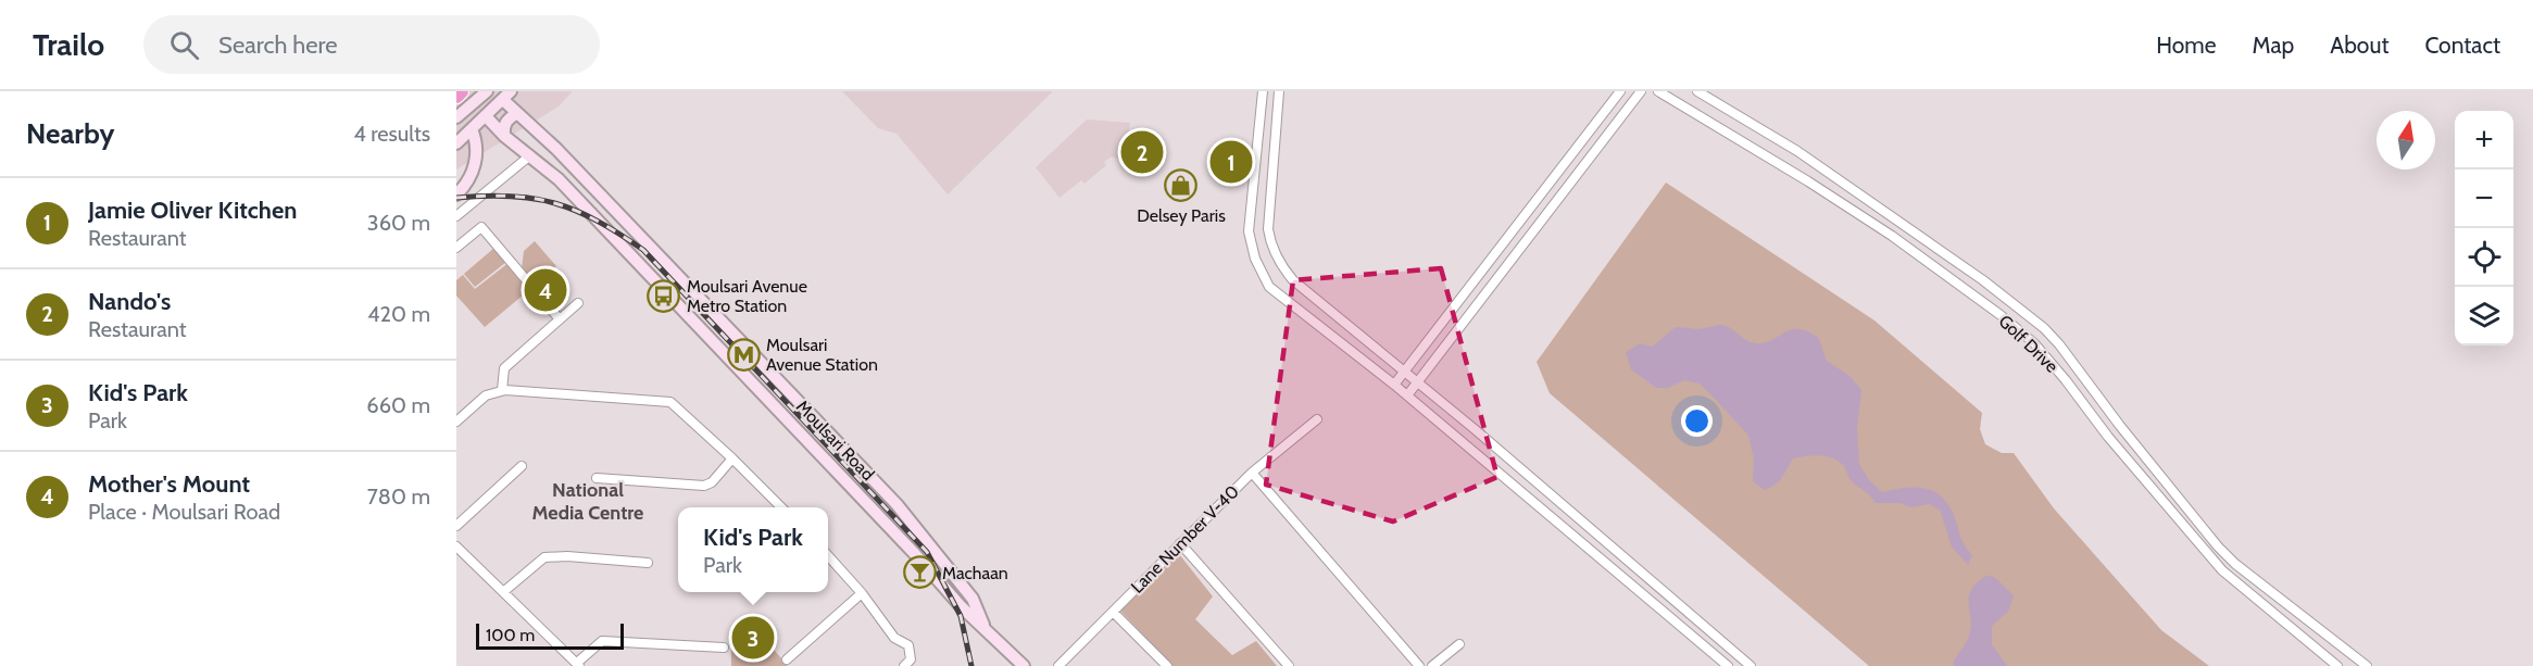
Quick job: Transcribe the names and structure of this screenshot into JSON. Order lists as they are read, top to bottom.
{
  "streets": {
    "street": ["Golf Drive", "Moulsari Road", "Lane Number V-40"]
  },
  "districts": ["National Media Centre"],
  "places": {
    "shop": ["Delsey Paris"],
    "bus stop": ["Moulsari Avenue Metro Station"],
    "metro station": ["Moulsari Avenue Station"],
    "bar": ["Machaan"]
  },
  "scale_bar": "100 m",
  "north": "top",
  "page": {
    "header": "Trailo",
    "search": "Search here",
    "nav": [
      "Home",
      "Map",
      "About",
      "Contact"
    ],
    "heading": ["Nearby", "4 results"],
    "map_buttons": ["+", "−"],
    "pins": [
      "2",
      "1",
      "4",
      "3"
    ],
    "list": [
      {
        "mark": "1",
        "name": "Jamie Oliver Kitchen",
        "note": "Restaurant",
        "value": "360 m"
      },
      {
        "mark": "2",
        "name": "Nando's",
        "note": "Restaurant",
        "value": "420 m"
      },
      {
        "mark": "3",
        "name": "Kid's Park",
        "note": "Park",
        "value": "660 m"
      },
      {
        "mark": "4",
        "name": "Mother's Mount",
        "note": "Place · Moulsari Road",
        "value": "780 m"
      }
    ],
    "popup": ["Kid's Park", "Park"],
    "scale": "100 m"
  }
}
